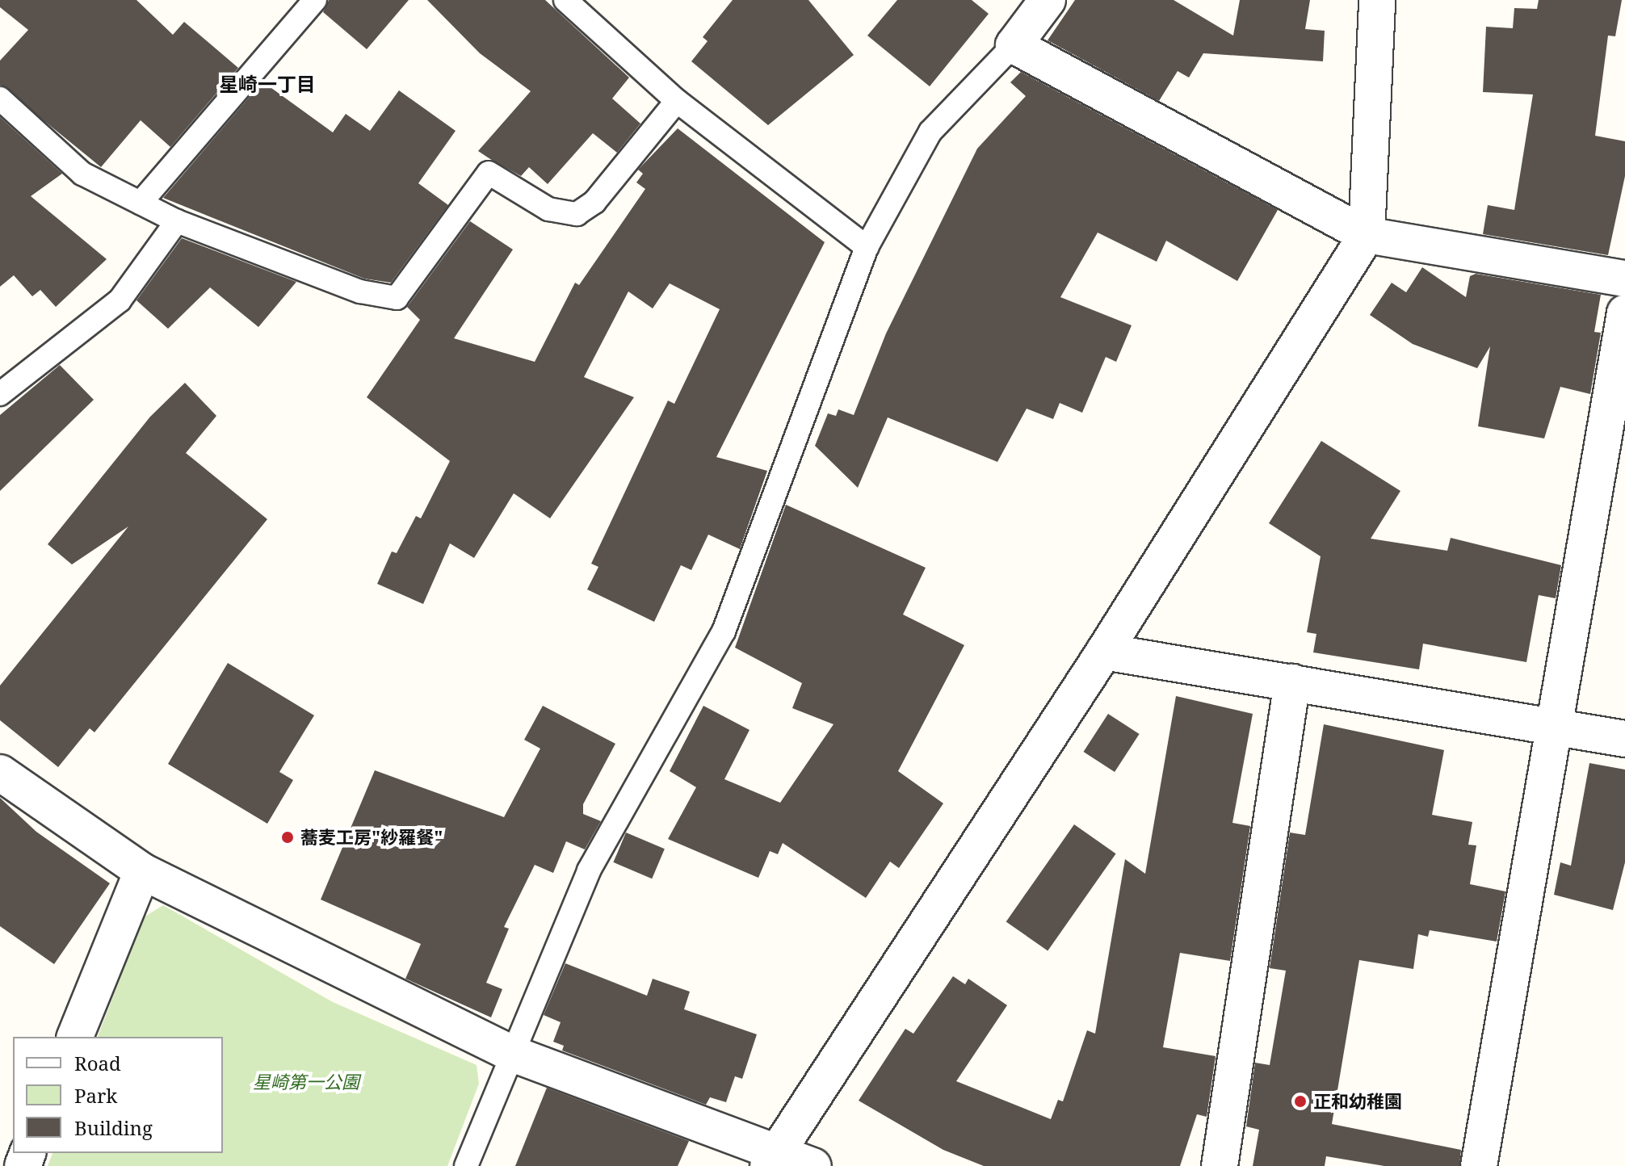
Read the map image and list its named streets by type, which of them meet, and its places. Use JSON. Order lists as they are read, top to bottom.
{
  "districts": ["星崎一丁目"],
  "parks": ["星崎第一公園"],
  "places": ["蕎麦工房\"紗羅餐\"", "正和幼稚園"],
  "legend": ["Road", "Park", "Building"]
}
